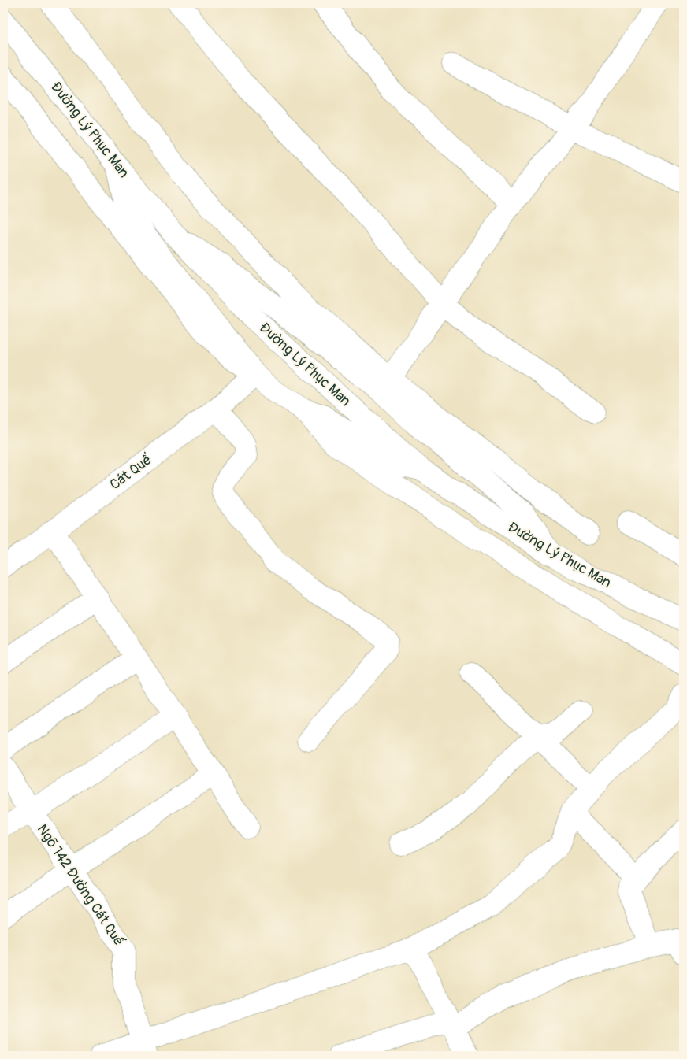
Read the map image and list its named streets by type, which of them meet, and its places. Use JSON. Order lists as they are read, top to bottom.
{
  "streets": {
    "street": ["Đường Lý Phục Man", "Cát Quế", "Ngõ 142 Đường Cát Quế"]
  }
}
